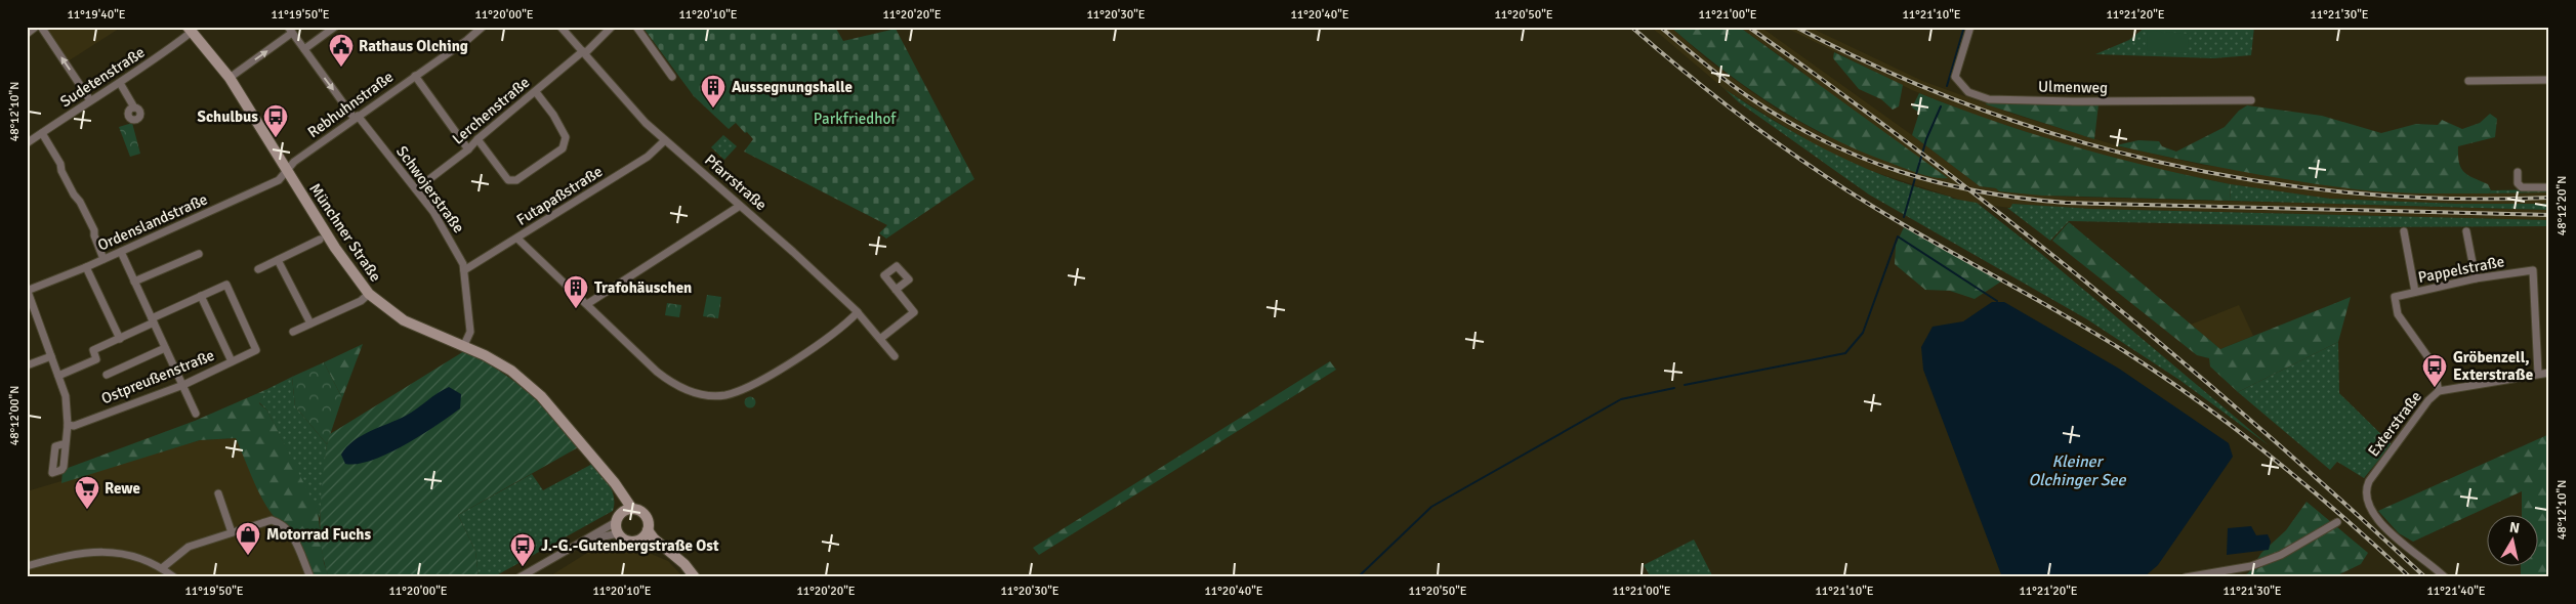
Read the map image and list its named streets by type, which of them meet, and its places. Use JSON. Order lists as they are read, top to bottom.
{
  "streets": {
    "main road": ["Münchner Straße"],
    "street": [
      "Sudetenstraße",
      "Ulmenweg",
      "Rebhuhnstraße",
      "Lerchenstraße",
      "Pfarrstraße",
      "Schwojerstraße",
      "Futapaßstraße",
      "Ordenslandstraße",
      "Pappelstraße",
      "Ostpreußenstraße",
      "Exterstraße"
    ]
  },
  "crossings": [
    ["Sudetenstraße", "Münchner Straße"],
    ["Rebhuhnstraße", "Schwojerstraße"],
    ["Rebhuhnstraße", "Ordenslandstraße"],
    ["Rebhuhnstraße", "Münchner Straße"],
    ["Lerchenstraße", "Pfarrstraße"],
    ["Lerchenstraße", "Schwojerstraße"],
    ["Pfarrstraße", "Futapaßstraße"],
    ["Schwojerstraße", "Futapaßstraße"],
    ["Schwojerstraße", "Münchner Straße"],
    ["Ordenslandstraße", "Münchner Straße"],
    ["Pappelstraße", "Exterstraße"]
  ],
  "water": ["Kleiner Olchinger See"],
  "parks": ["Parkfriedhof"],
  "places": {
    "public building": ["Rathaus Olching"],
    "building": ["Aussegnungshalle", "Trafohäuschen"],
    "bus stop": ["Schulbus", "Gröbenzell, Exterstraße", "J.-G.-Gutenbergstraße Ost"],
    "supermarket": ["Rewe"],
    "shop": ["Motorrad Fuchs"]
  },
  "north": "top",
  "coordinates": [
    "11°19'40\"E",
    "11°19'50\"E",
    "11°20'00\"E",
    "11°20'10\"E",
    "11°20'20\"E",
    "11°20'30\"E",
    "11°20'40\"E",
    "11°20'50\"E",
    "11°21'00\"E",
    "11°21'10\"E",
    "11°21'20\"E",
    "11°21'30\"E",
    "48°12'10\"N",
    "48°12'20\"N",
    "48°12'00\"N",
    "11°21'40\"E"
  ]
}
